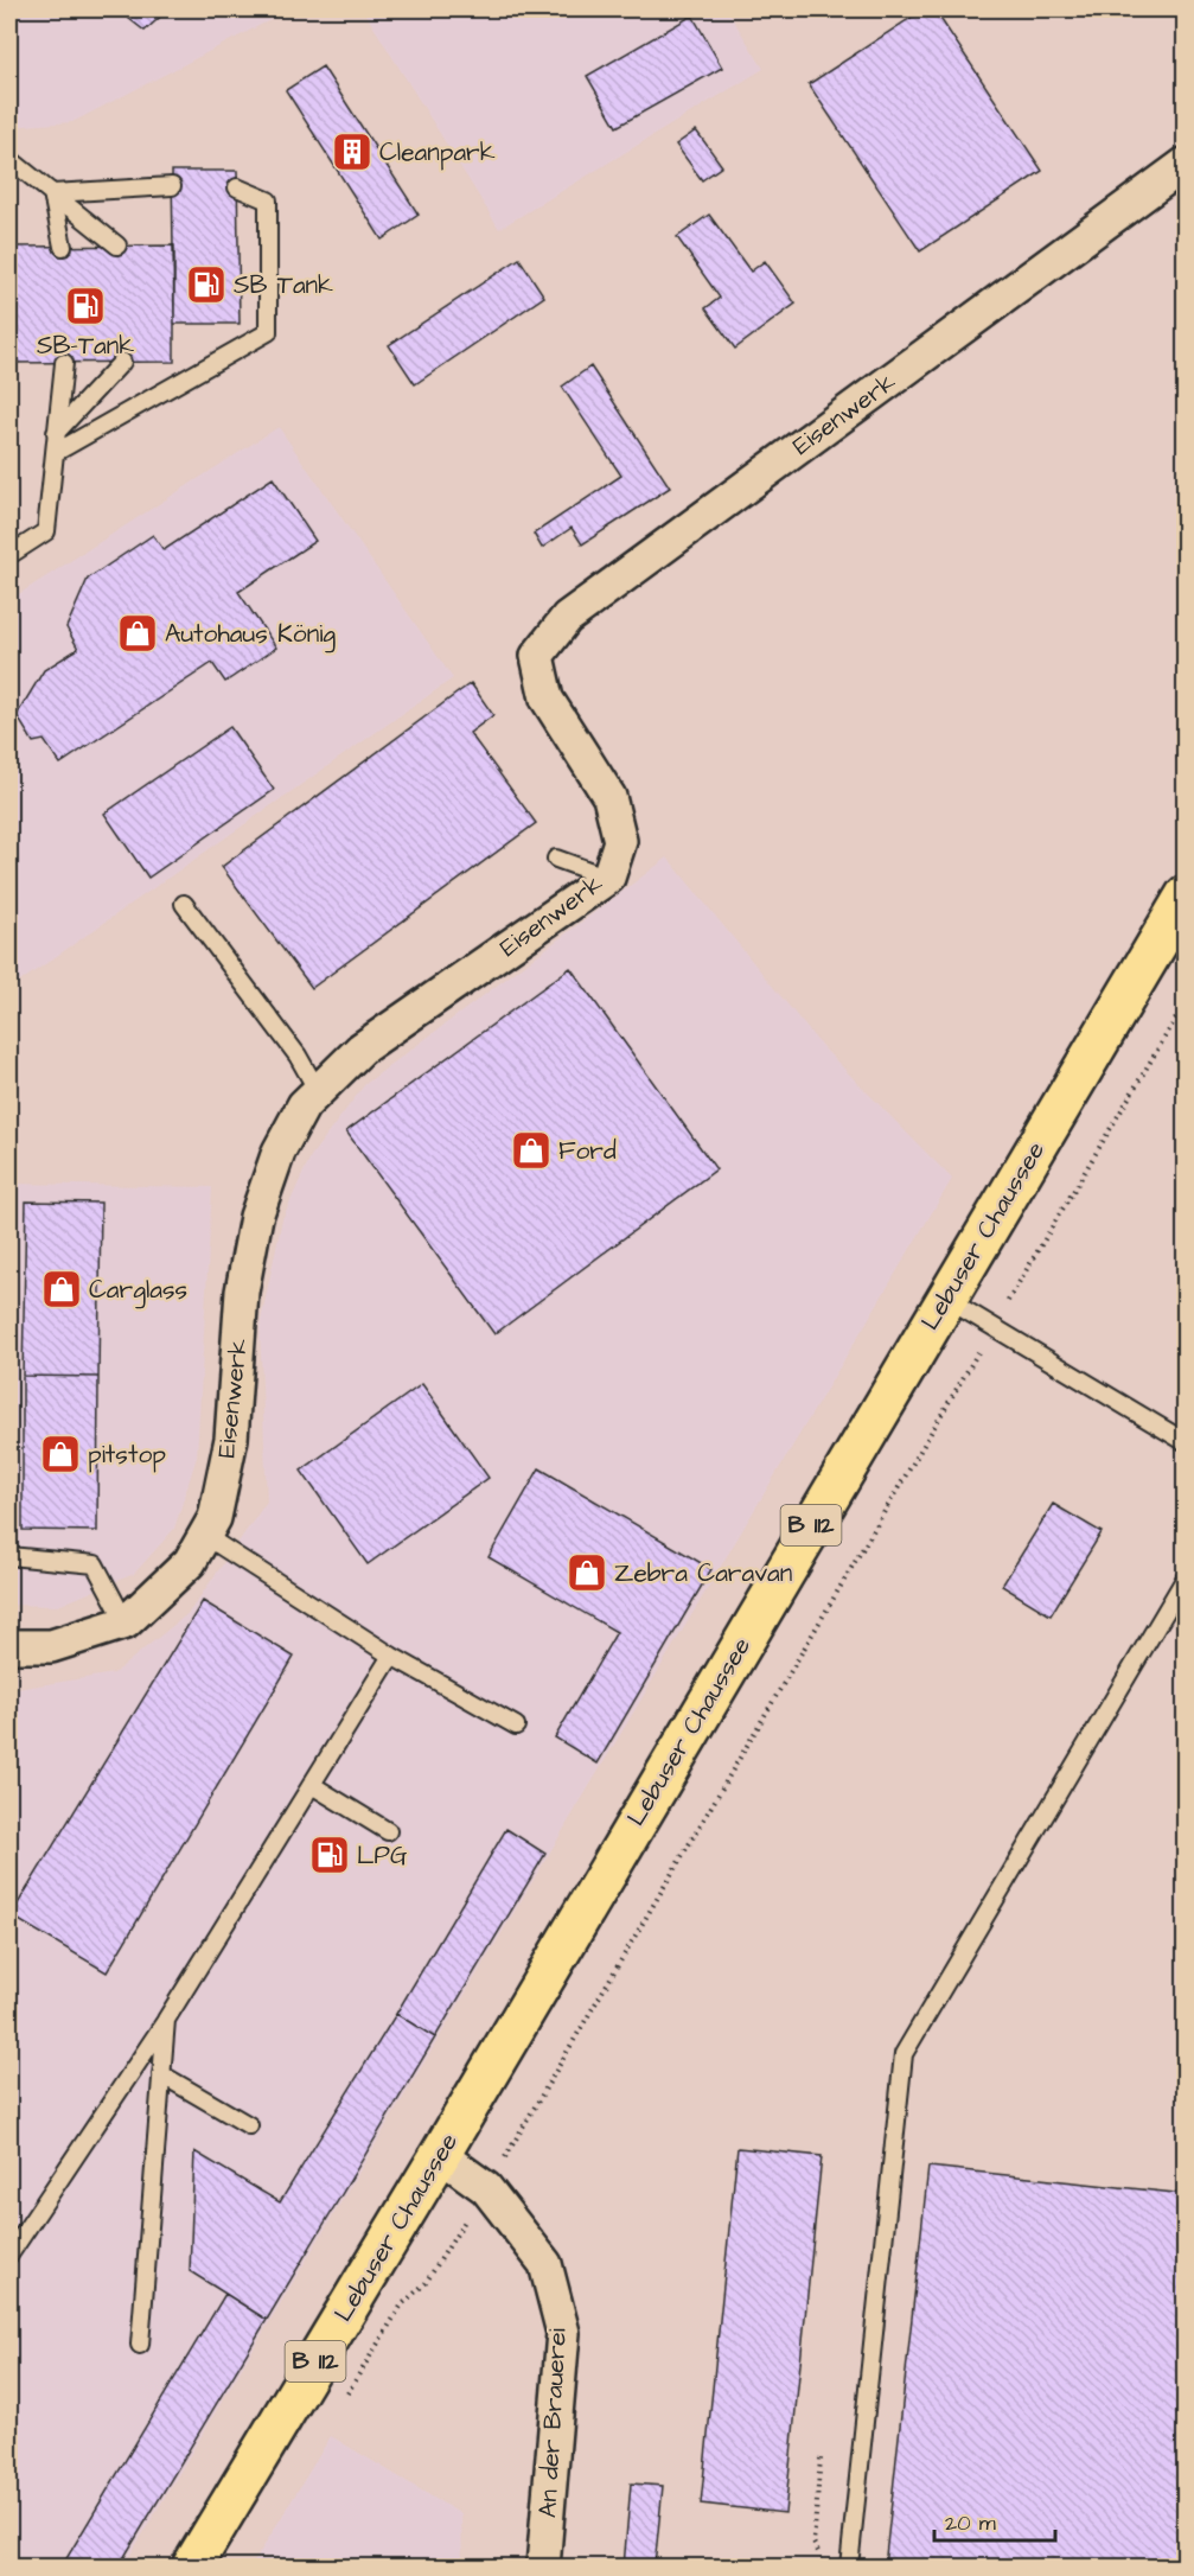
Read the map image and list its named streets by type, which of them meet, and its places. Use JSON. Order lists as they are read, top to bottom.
{
  "streets": {
    "main road": ["Lebuser Chaussee", "B 112"],
    "street": ["Eisenwerk", "An der Brauerei"]
  },
  "crossings": [
    ["Lebuser Chaussee", "An der Brauerei"]
  ],
  "places": {
    "building": ["Cleanpark"],
    "fuel station": ["SB Tank", "SB-Tank", "LPG"],
    "shop": [
      "Autohaus König",
      "Ford",
      "Carglass",
      "pitstop",
      "Zebra Caravan"
    ]
  },
  "scale_bar": "20 m"
}
